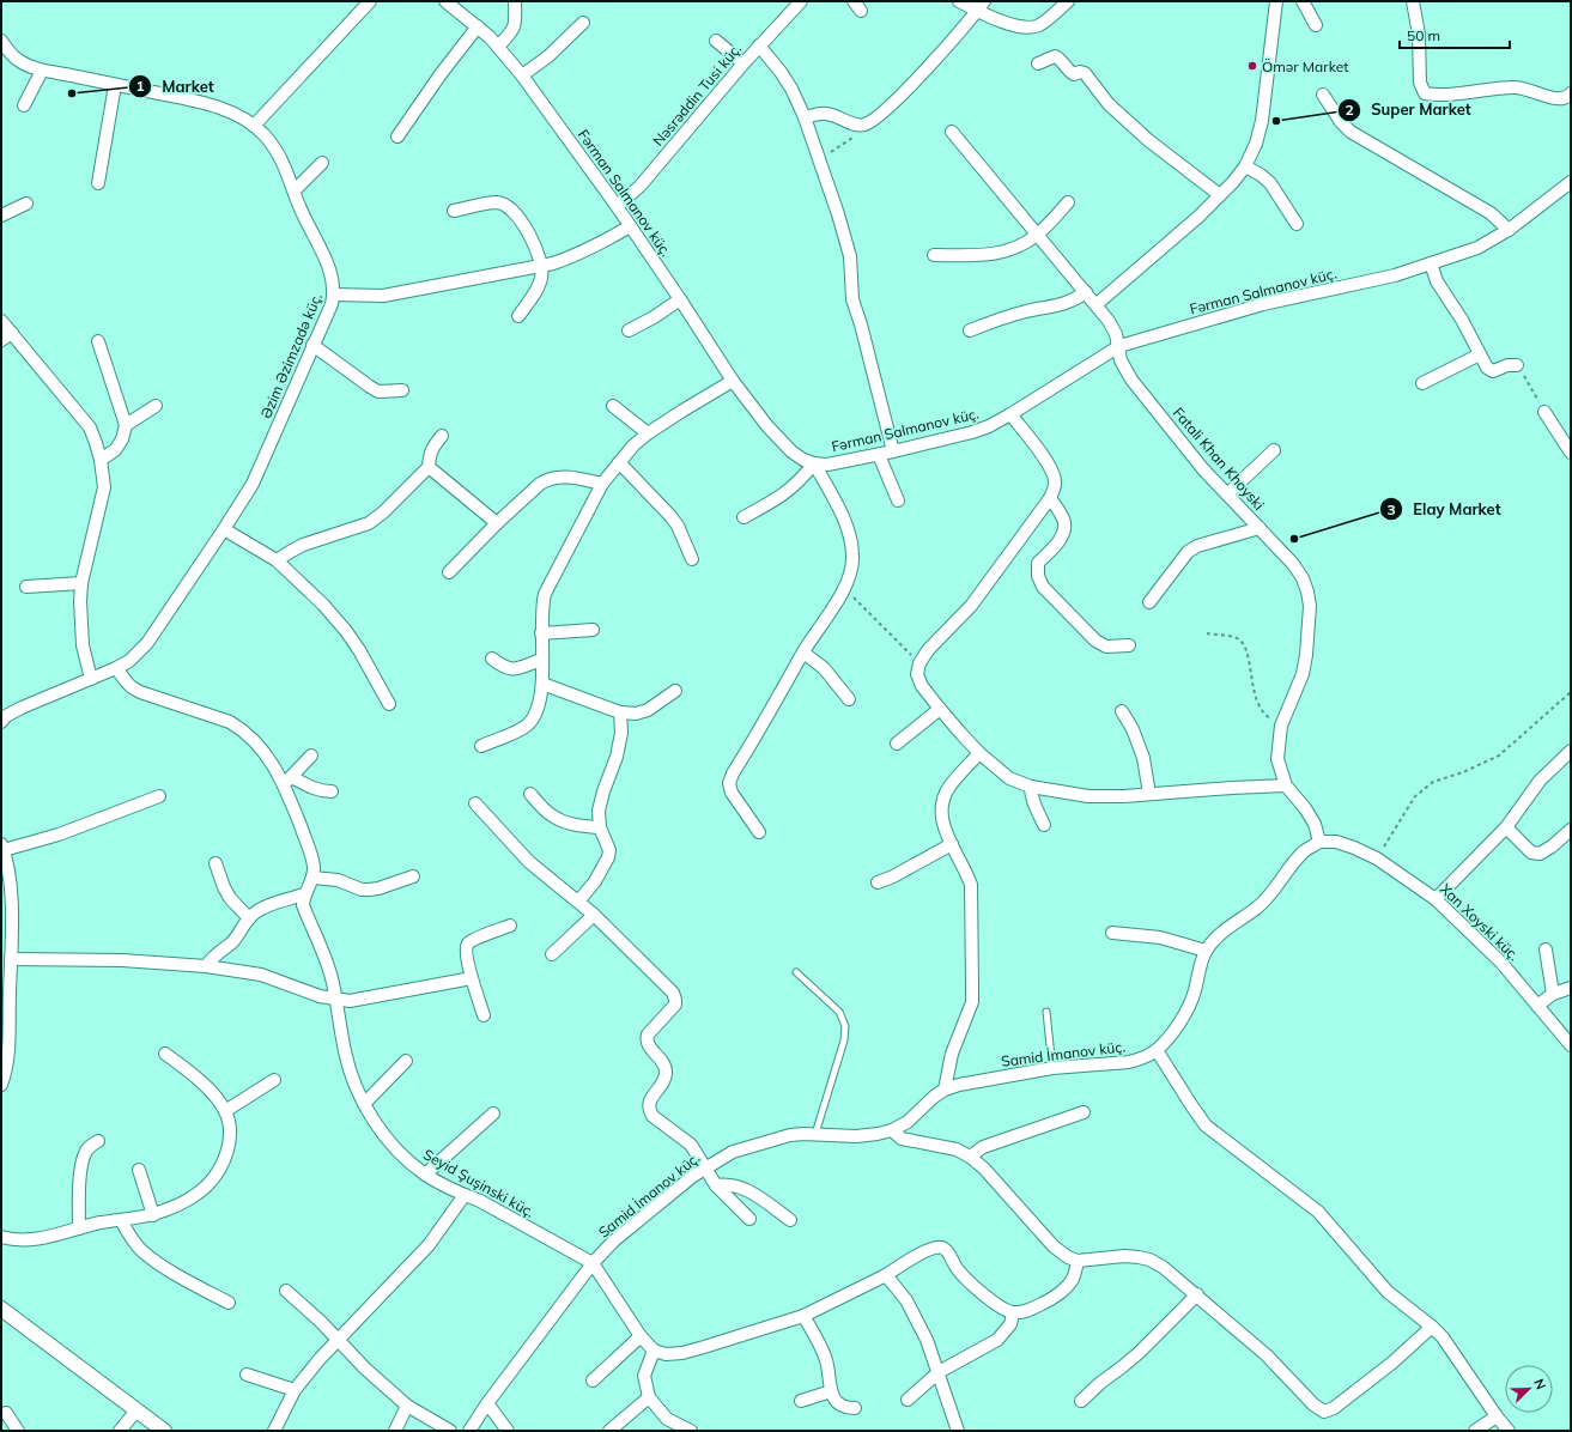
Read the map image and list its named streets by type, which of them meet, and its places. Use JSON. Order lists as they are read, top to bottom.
{
  "streets": {
    "street": [
      "Nəsrəddin Tusi küç.",
      "Fərman Salmanov küç.",
      "Əzim Əzimzadə küç.",
      "Fatali Khan Khoyski",
      "Xan Xoyski küç.",
      "Samid İmanov küç.",
      "Seyid Şuşinski küç."
    ]
  },
  "crossings": [
    ["Nəsrəddin Tusi küç.", "Fərman Salmanov küç."],
    ["Fərman Salmanov küç.", "Fatali Khan Khoyski"],
    ["Fatali Khan Khoyski", "Xan Xoyski küç."],
    ["Fatali Khan Khoyski", "Samid İmanov küç."],
    ["Xan Xoyski küç.", "Samid İmanov küç."],
    ["Samid İmanov küç.", "Seyid Şuşinski küç."]
  ],
  "places": [
    "Ömər Market",
    "Market",
    "Super Market",
    "Elay Market"
  ],
  "scale_bar": "50 m",
  "north": "top right"
}
